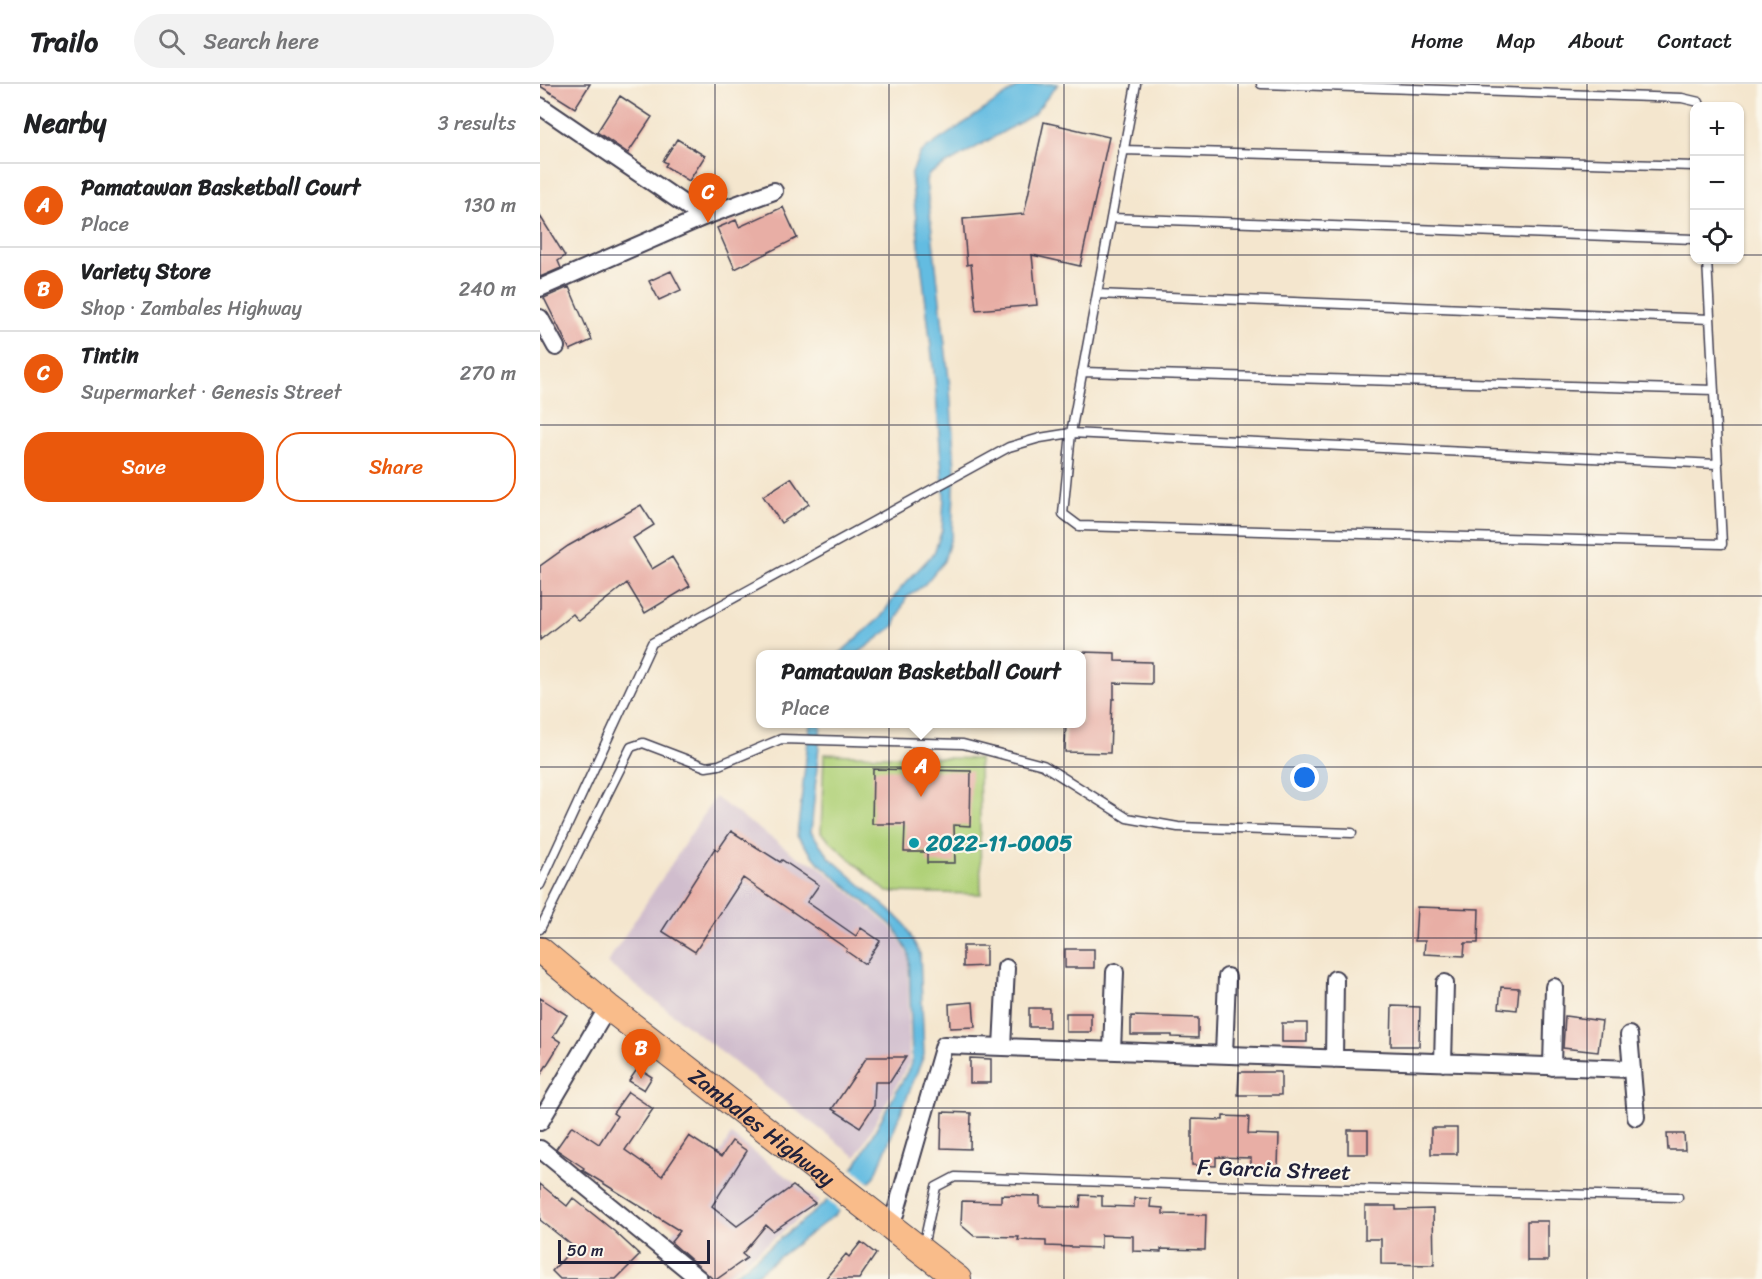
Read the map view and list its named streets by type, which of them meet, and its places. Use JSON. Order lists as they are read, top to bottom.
{
  "streets": {
    "main road": ["Zambales Highway"],
    "lane": ["F. Garcia Street"]
  },
  "crossings": [
    ["Zambales Highway", "F. Garcia Street"]
  ],
  "places": ["2022-11-0005"],
  "scale_bar": "50 m",
  "page": {
    "header": "Trailo",
    "search": "Search here",
    "nav": [
      "Home",
      "Map",
      "About",
      "Contact"
    ],
    "heading": ["Nearby", "3 results"],
    "map_buttons": ["+", "−"],
    "list": [
      {
        "mark": "A",
        "name": "Pamatawan Basketball Court",
        "note": "Place",
        "value": "130 m"
      },
      {
        "mark": "B",
        "name": "Variety Store",
        "note": "Shop · Zambales Highway",
        "value": "240 m"
      },
      {
        "mark": "C",
        "name": "Tintin",
        "note": "Supermarket · Genesis Street",
        "value": "270 m"
      }
    ],
    "pins": ["C", "A", "B"],
    "buttons": ["Save", "Share"],
    "popup": ["Pamatawan Basketball Court", "Place"],
    "scale": "50 m"
  }
}
